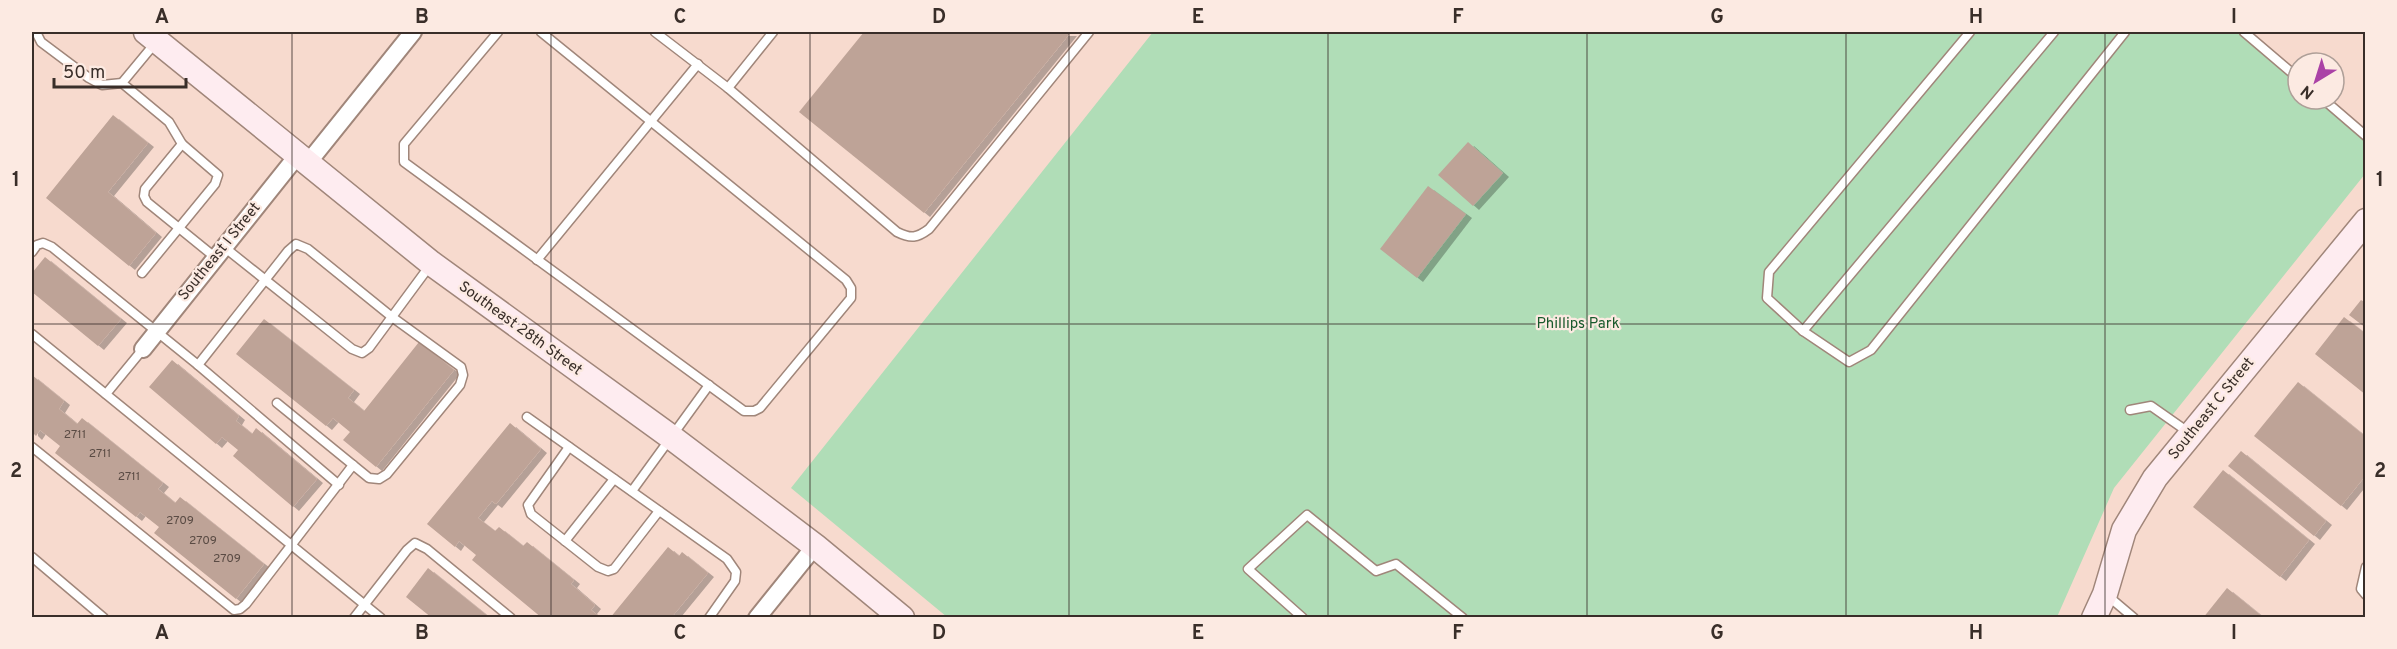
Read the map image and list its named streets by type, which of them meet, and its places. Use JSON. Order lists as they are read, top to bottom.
{
  "streets": {
    "main road": ["Southeast 28th Street", "Southeast C Street"],
    "street": ["Southeast I Street"]
  },
  "crossings": [
    ["Southeast I Street", "Southeast 28th Street"]
  ],
  "parks": ["Phillips Park"],
  "house_numbers": [
    "2711",
    "2711",
    "2711",
    "2709",
    "2709",
    "2709"
  ],
  "scale_bar": "50 m",
  "north": "bottom left",
  "grid": {
    "columns": [
      "A",
      "B",
      "C",
      "D",
      "E",
      "F",
      "G",
      "H",
      "I"
    ],
    "rows": ["1", "2"]
  }
}
